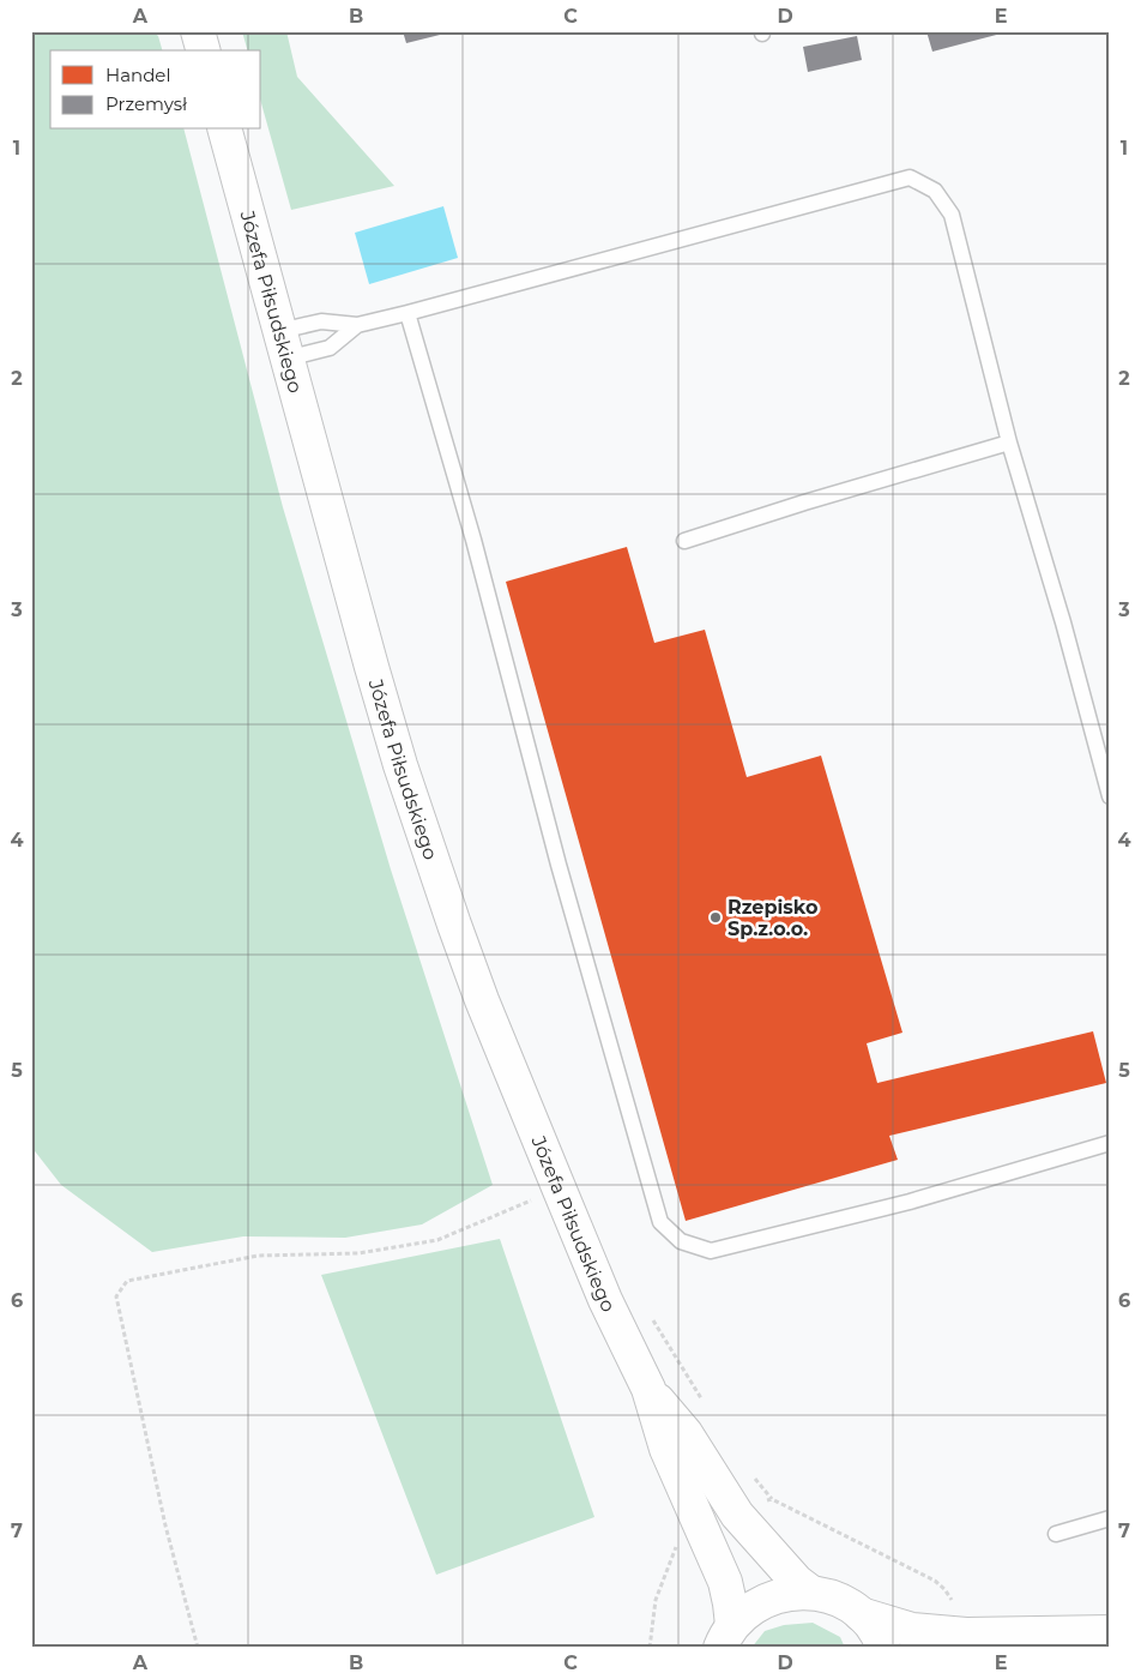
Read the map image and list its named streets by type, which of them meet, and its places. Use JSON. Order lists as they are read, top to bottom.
{
  "streets": {
    "main road": ["Józefa Piłsudskiego"]
  },
  "places": ["Rzepisko Sp.z.o.o."],
  "legend": ["Handel", "Przemysł"],
  "grid": {
    "columns": [
      "A",
      "B",
      "C",
      "D",
      "E"
    ],
    "rows": [
      "1",
      "2",
      "3",
      "4",
      "5",
      "6",
      "7"
    ]
  }
}
